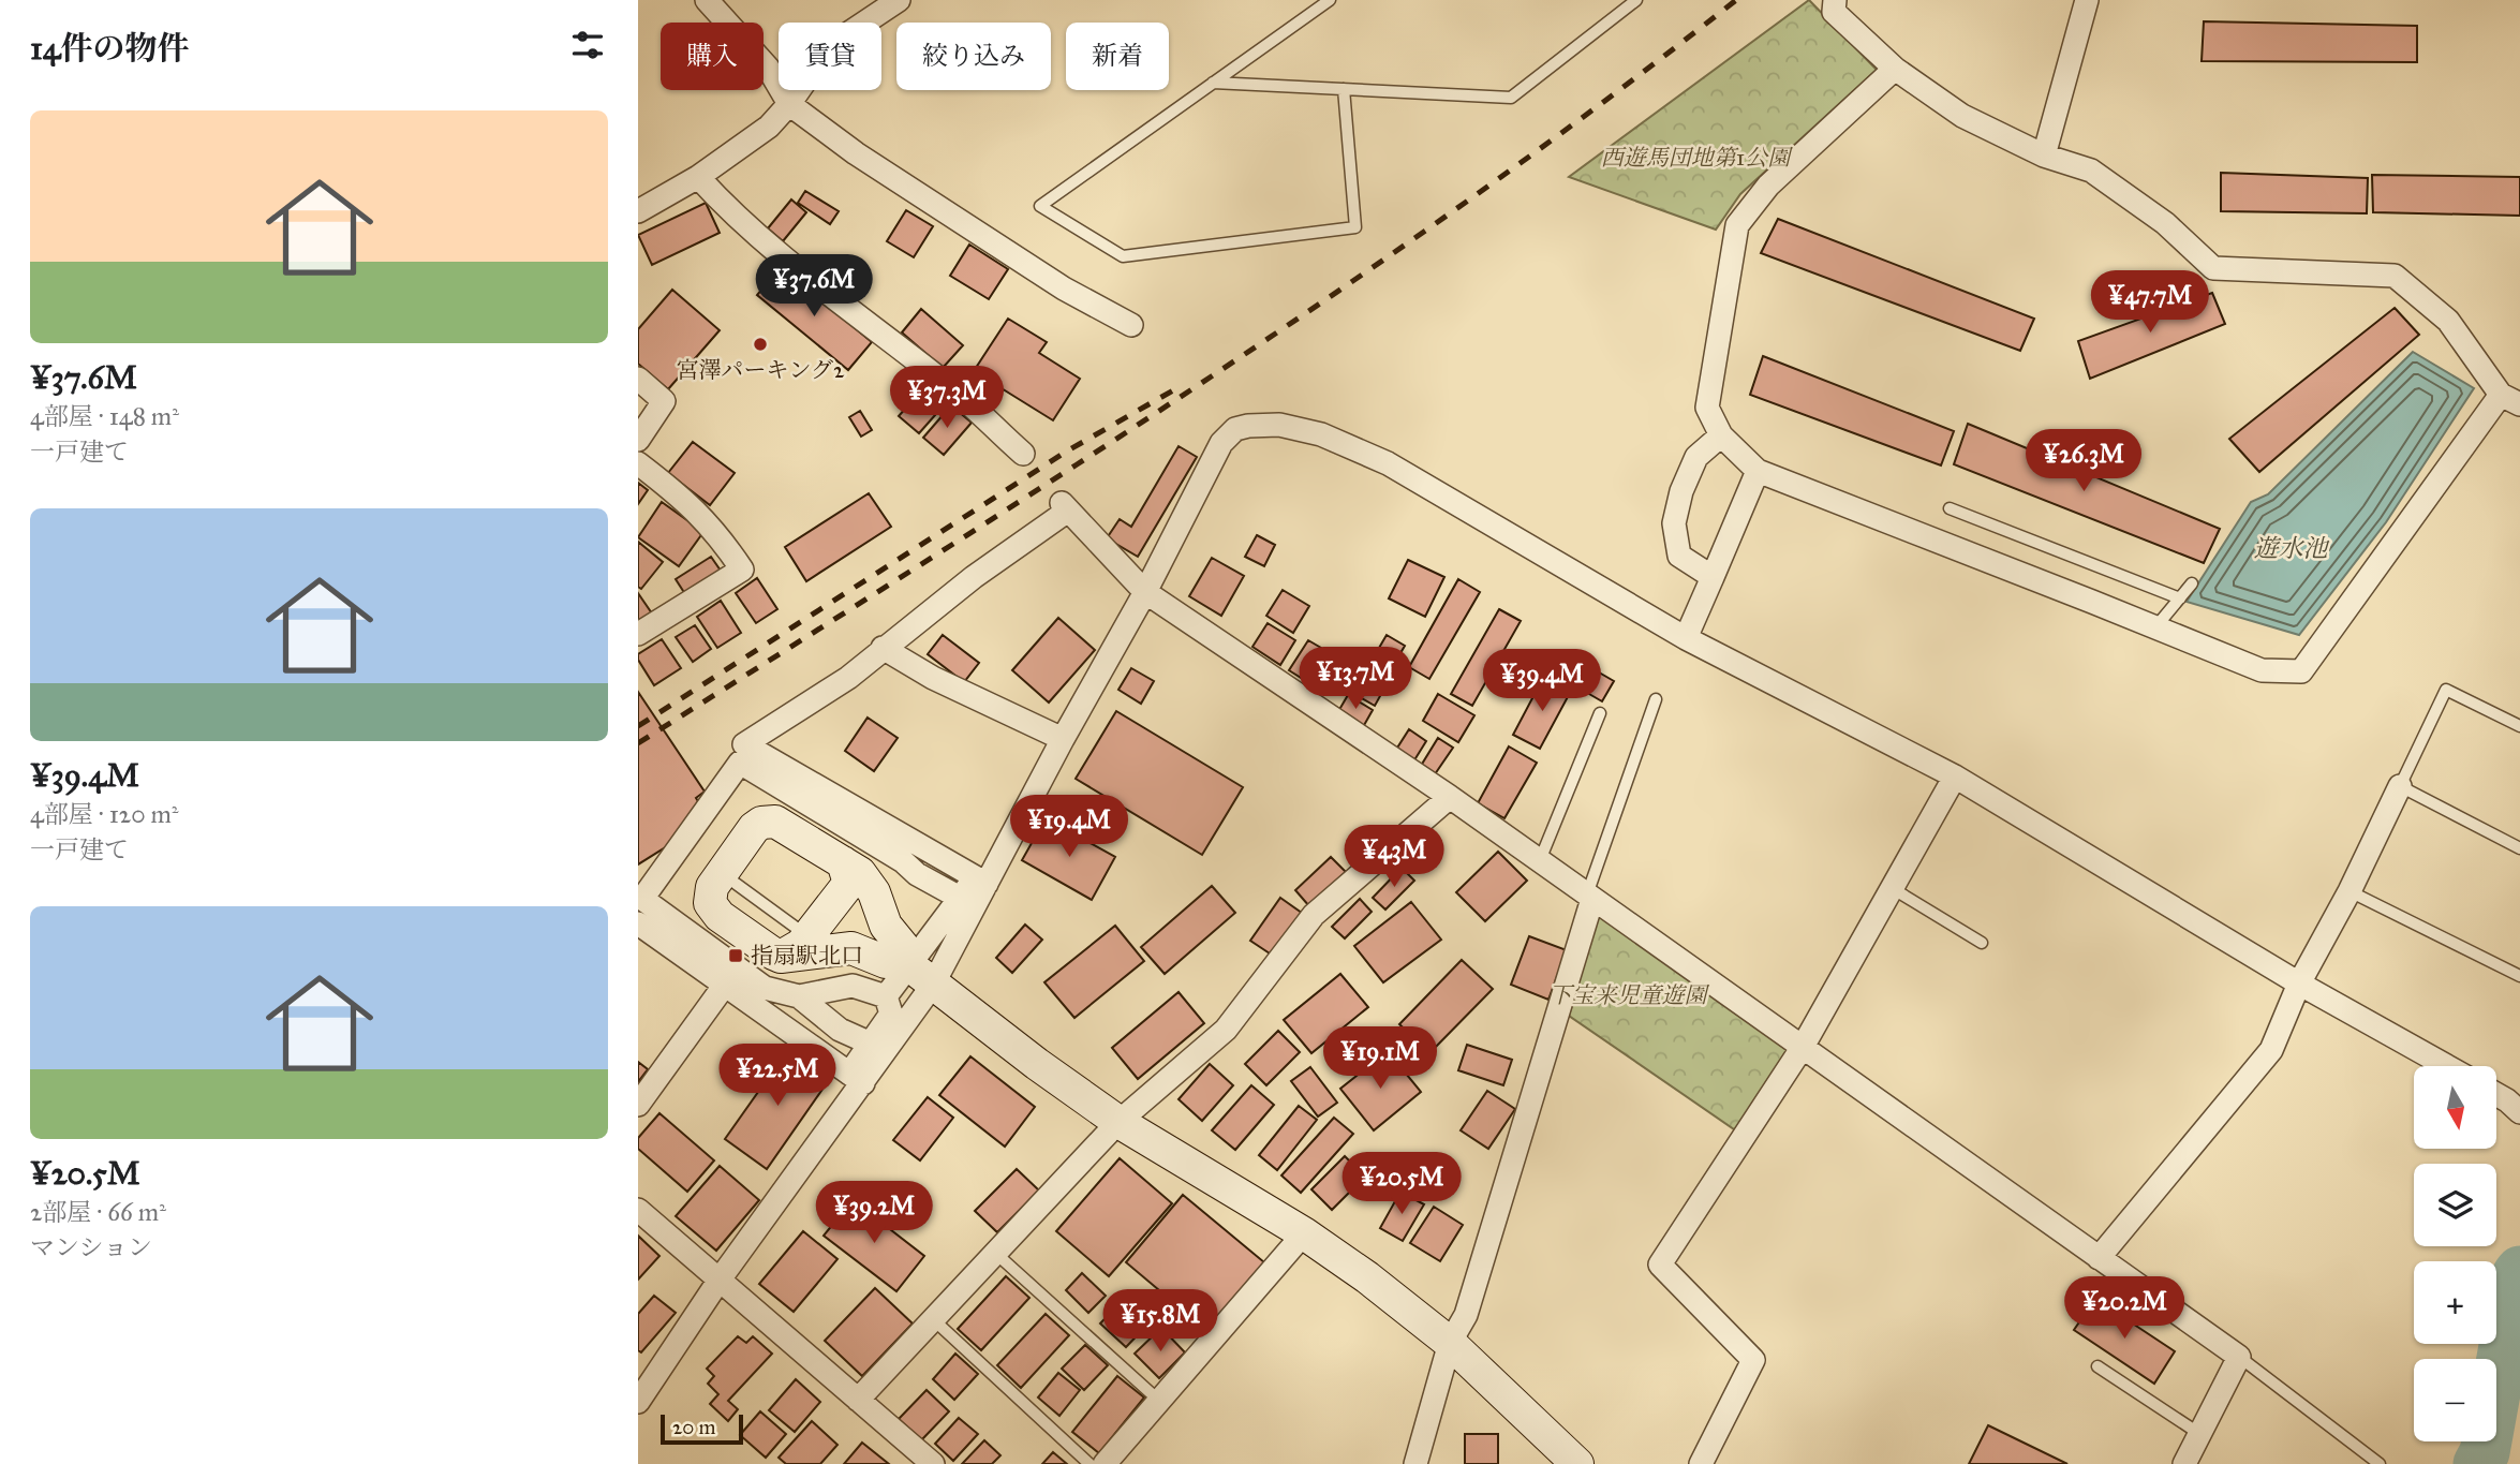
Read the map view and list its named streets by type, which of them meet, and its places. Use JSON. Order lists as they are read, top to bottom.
{
  "water": ["遊水池"],
  "parks": ["西遊馬団地第1公園", "下宝来児童遊園"],
  "places": {
    "other": ["宮澤パーキング2"],
    "transit": ["指扇駅北口"]
  },
  "scale_bar": "20 m",
  "north": "bottom",
  "page": {
    "heading": "14件の物件",
    "chip": [
      "購入",
      "賃貸",
      "絞り込み",
      "新着"
    ],
    "list": [
      {
        "name": "¥37.6M",
        "note": "4部屋 · 148 m² · 一戸建て"
      },
      {
        "name": "¥39.4M",
        "note": "4部屋 · 120 m² · 一戸建て"
      },
      {
        "name": "¥20.5M",
        "note": "2部屋 · 66 m² · マンション"
      }
    ],
    "price": [
      "¥37.6M",
      "¥47.7M",
      "¥37.3M",
      "¥26.3M",
      "¥13.7M",
      "¥39.4M",
      "¥19.4M",
      "¥43M",
      "¥19.1M",
      "¥22.5M",
      "¥20.5M",
      "¥39.2M",
      "¥20.2M",
      "¥15.8M"
    ],
    "map_buttons": ["+", "−"],
    "scale": "20 m"
  }
}
